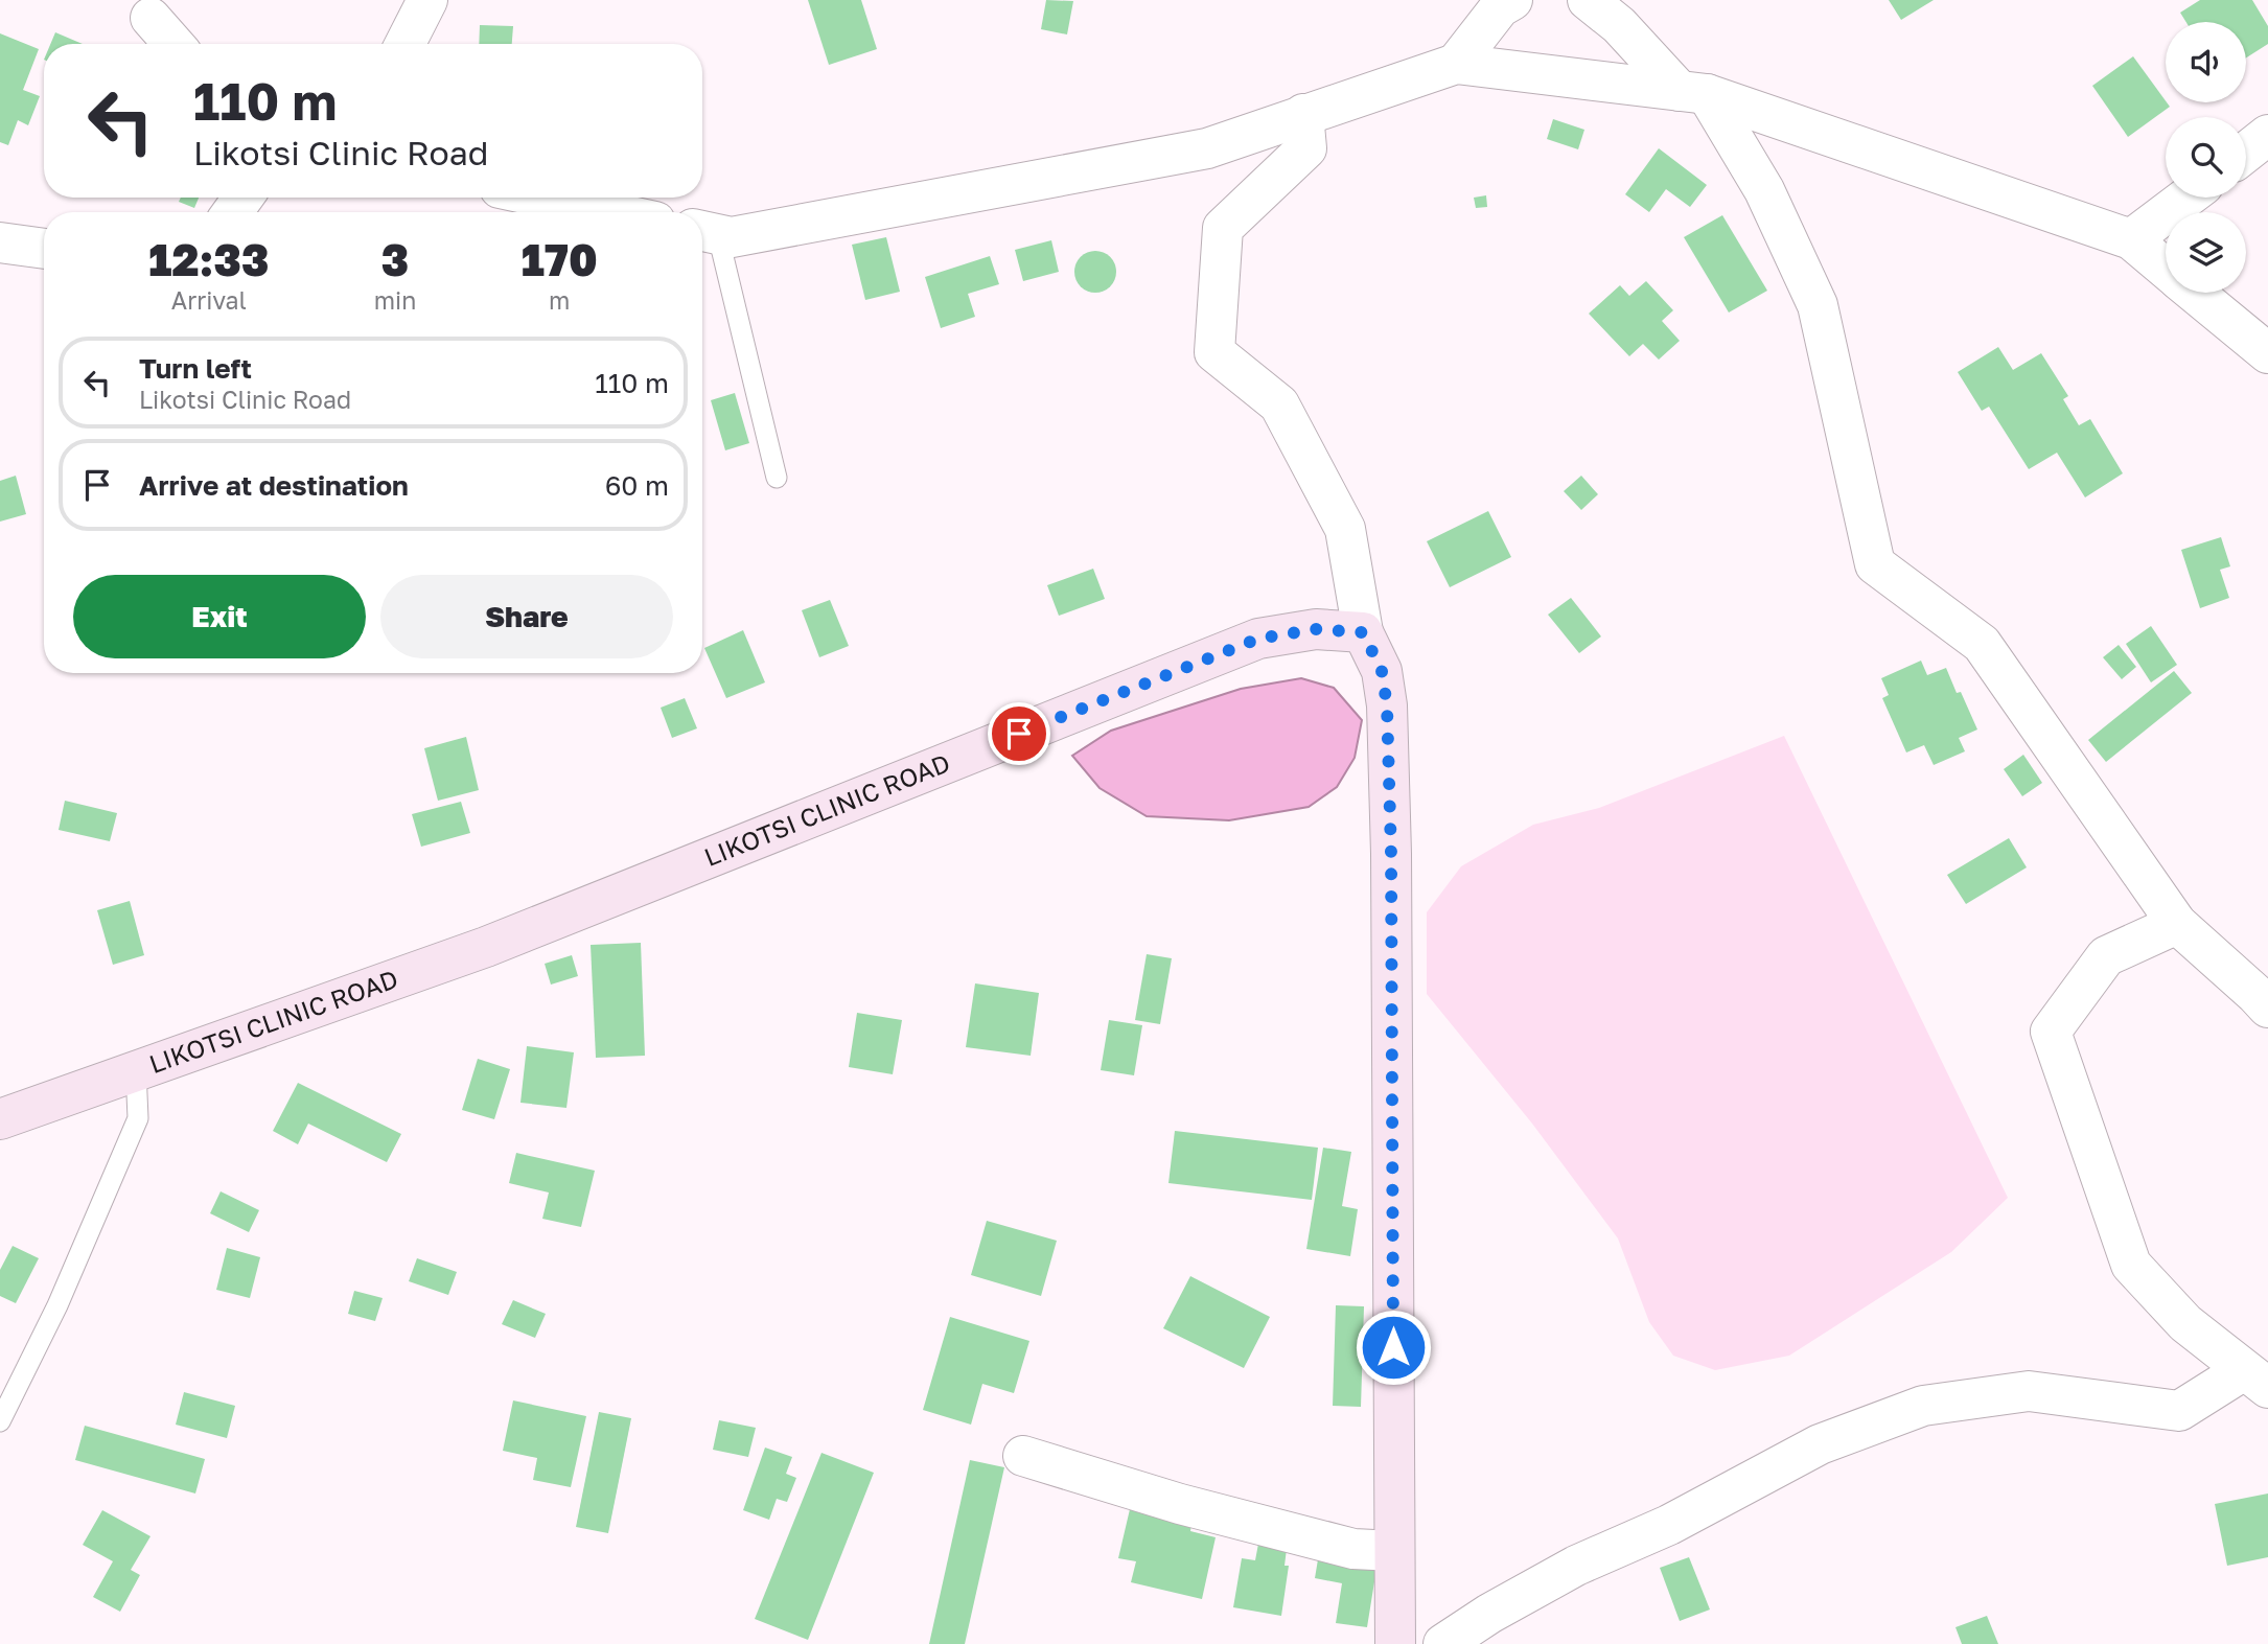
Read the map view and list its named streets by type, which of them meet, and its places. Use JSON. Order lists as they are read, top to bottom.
{
  "streets": {
    "street": ["LIKOTSI CLINIC ROAD"]
  },
  "page": {
    "turn": ["110 m", "Likotsi Clinic Road"],
    "eta": [
      "12:33",
      "Arrival",
      "3",
      "min",
      "170",
      "m"
    ],
    "list": [
      {
        "name": "Turn left",
        "note": "Likotsi Clinic Road",
        "value": "110 m"
      },
      {
        "name": "Arrive at destination",
        "value": "60 m"
      }
    ],
    "buttons": ["Exit", "Share"]
  }
}
